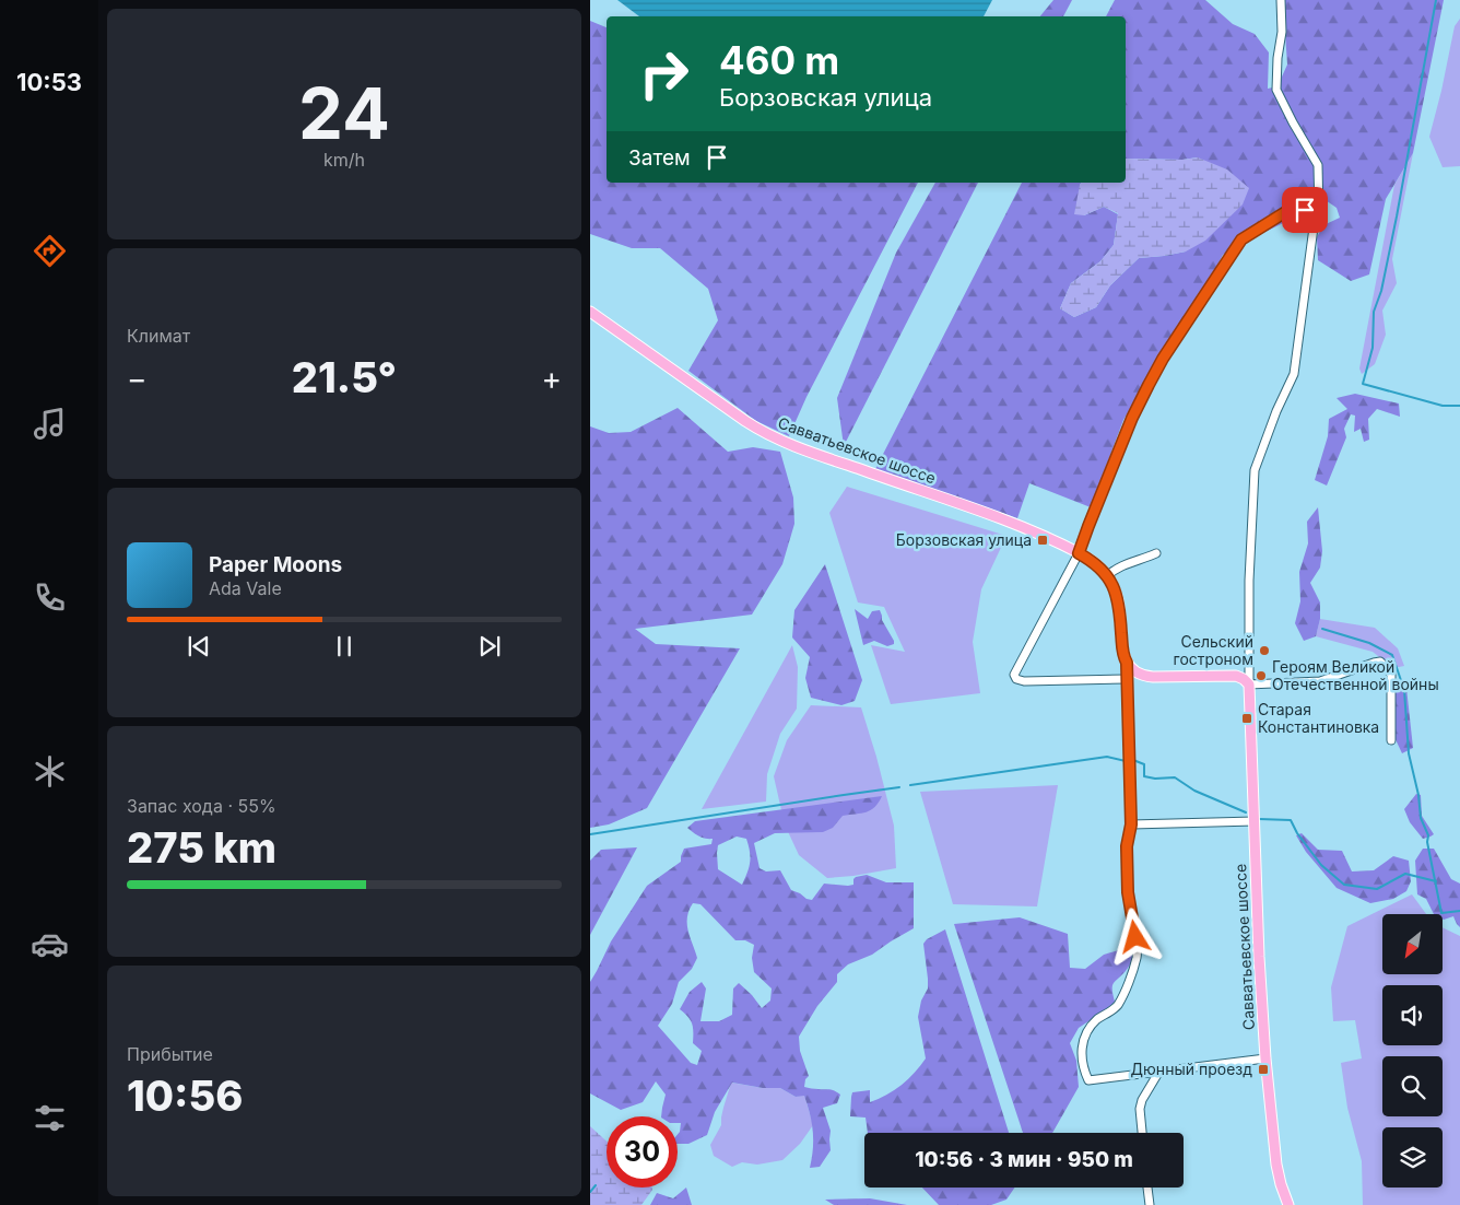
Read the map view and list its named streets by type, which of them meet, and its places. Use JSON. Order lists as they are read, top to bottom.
{
  "streets": {
    "main road": ["Савватьевское шоссе"]
  },
  "places": {
    "transit": ["Борзовская улица", "Старая Константиновка", "Дюнный проезд"],
    "other": ["Сельский гостроном", "Героям Великой Отечественной войны"]
  },
  "north": "bottom left",
  "page": {
    "tabs": "10:53",
    "tile": [
      ["24", "km/h"],
      "Климат",
      ["Запас хода · 55%", "275 km"],
      ["Прибытие", "10:56"]
    ],
    "turn": ["460 m", "Борзовская улица"],
    "then": "Затем",
    "heat": ["−", "21.5°", "+"],
    "song": ["Paper Moons", "Ada Vale"],
    "limit": "30",
    "trip": "10:56 · 3 мин · 950 m"
  }
}
